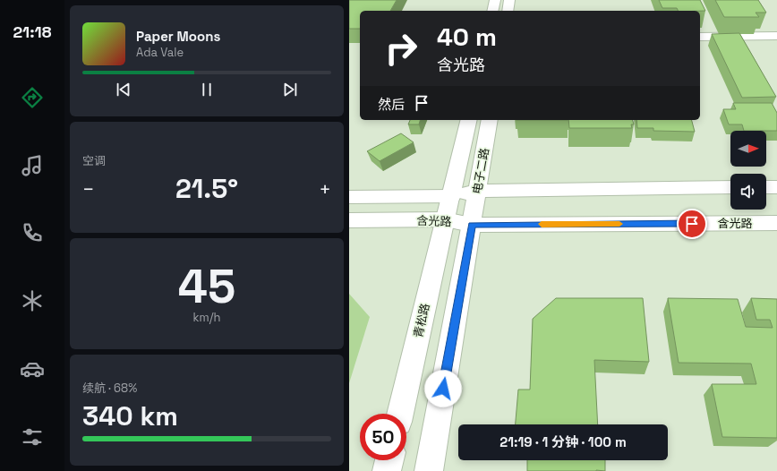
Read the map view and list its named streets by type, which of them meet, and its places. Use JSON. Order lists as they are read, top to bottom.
{
  "streets": {
    "main road": ["电子二路", "含光路", "青松路"]
  },
  "crossings": [
    ["电子二路", "含光路"],
    ["电子二路", "青松路"],
    ["含光路", "青松路"]
  ],
  "north": "right",
  "page": {
    "tabs": "21:18",
    "turn": ["40 m", "含光路"],
    "song": ["Paper Moons", "Ada Vale"],
    "then": "然后",
    "tile": [
      "空调",
      ["45", "km/h"],
      ["续航 · 68%", "340 km"]
    ],
    "heat": ["−", "21.5°", "+"],
    "limit": "50",
    "trip": "21:19 · 1 分钟 · 100 m"
  }
}
